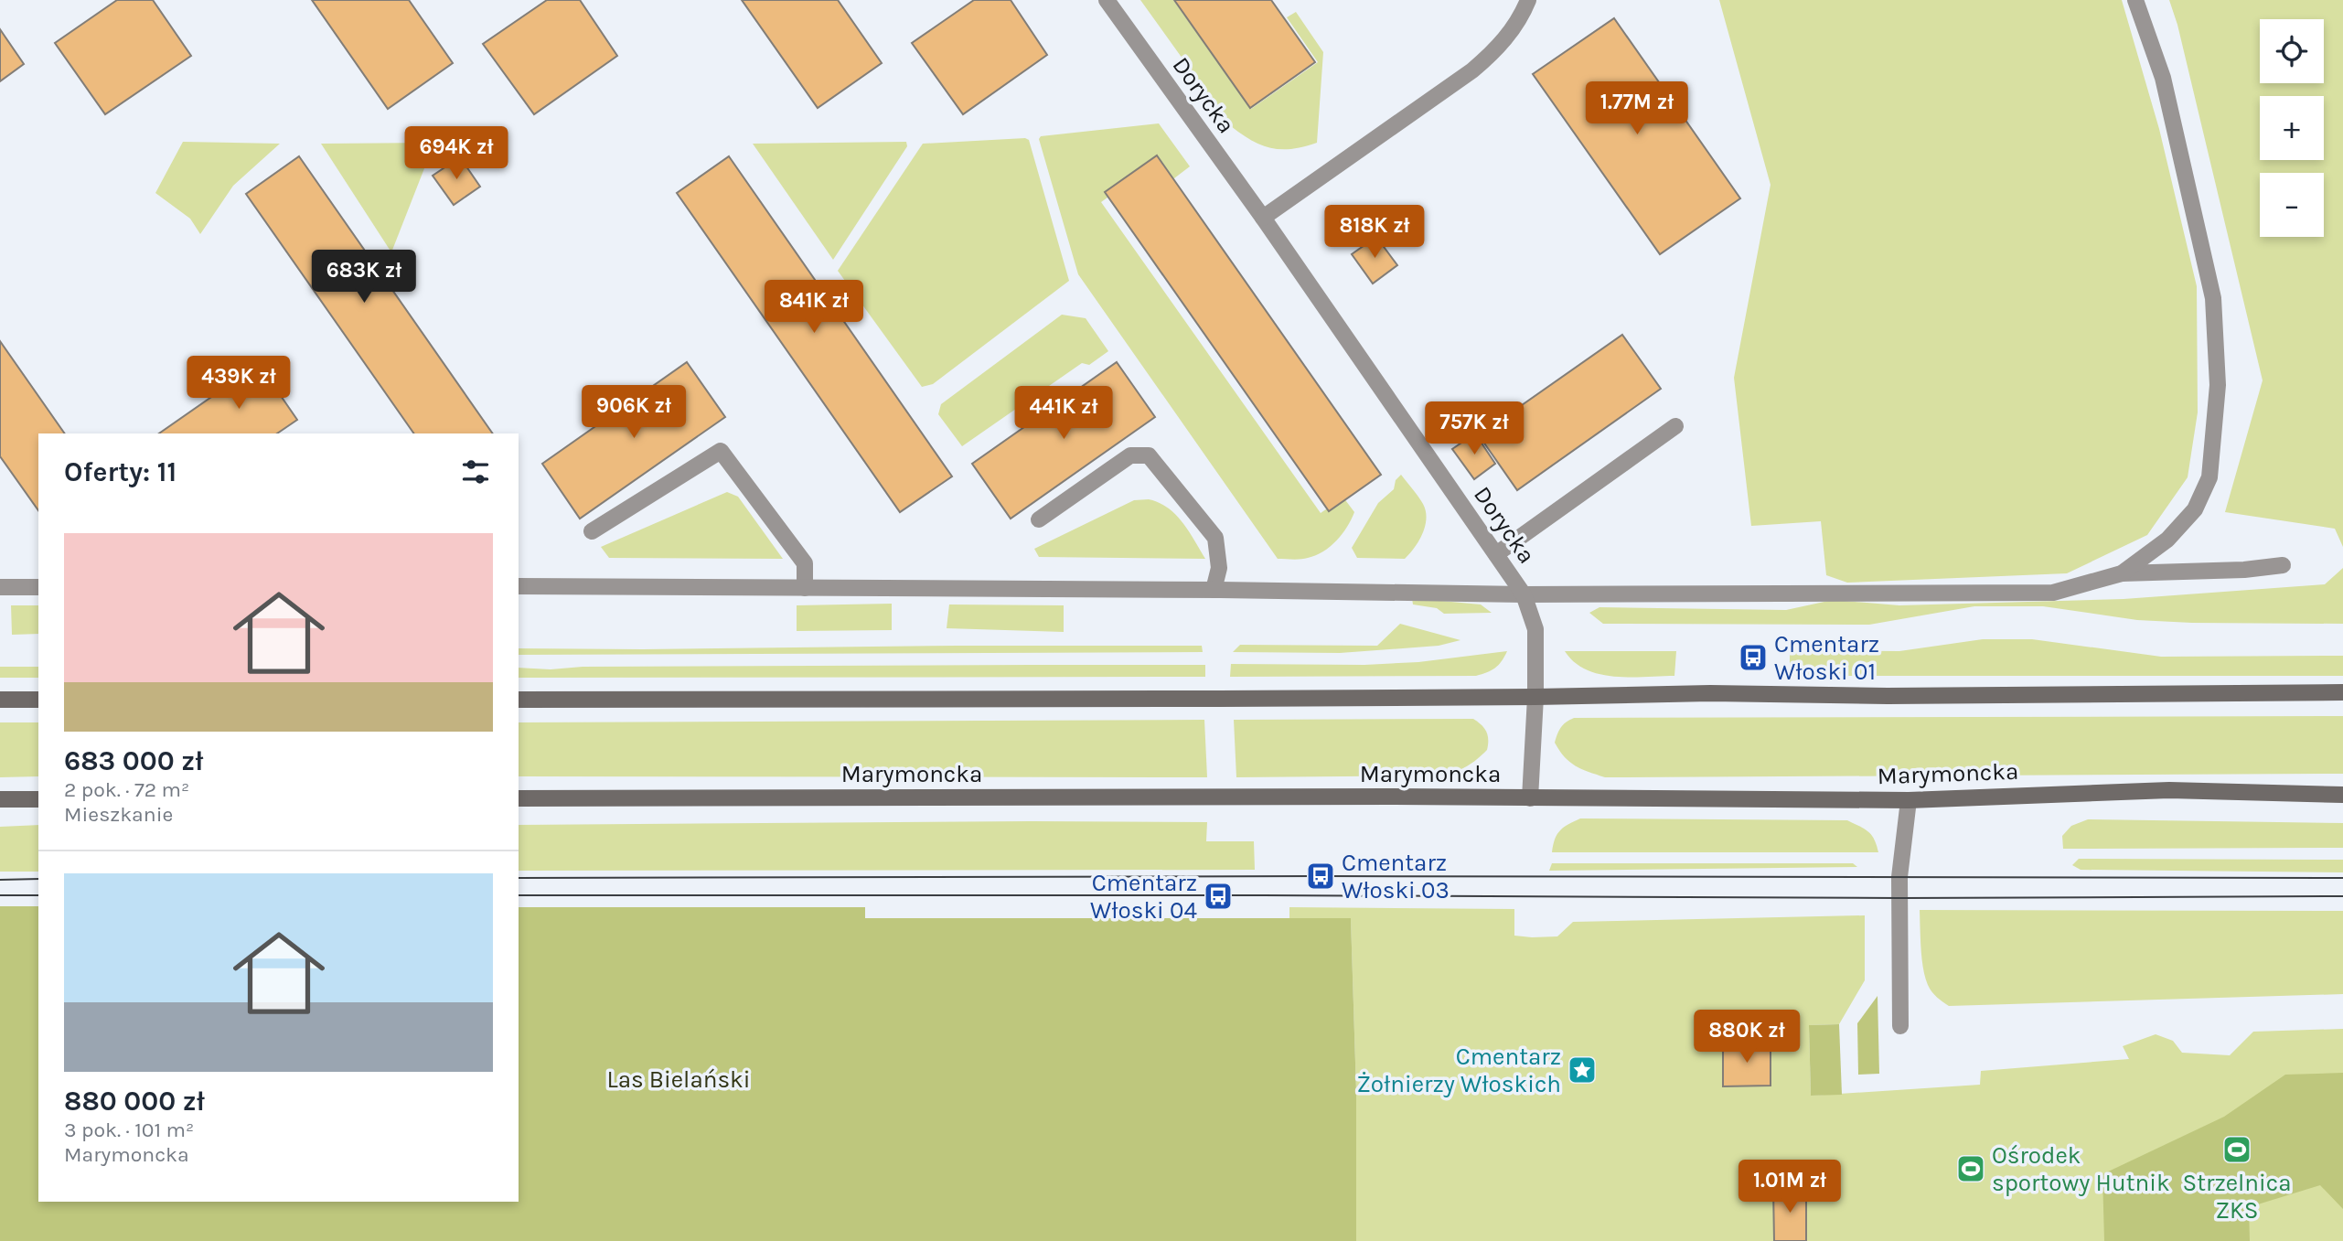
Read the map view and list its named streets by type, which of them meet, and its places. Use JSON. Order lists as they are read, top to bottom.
{
  "streets": {
    "main road": ["Marymoncka"],
    "street": ["Dorycka"]
  },
  "crossings": [
    ["Dorycka", "Marymoncka"]
  ],
  "parks": ["Las Bielański"],
  "places": {
    "bus stop": ["Cmentarz Włoski 01", "Cmentarz Włoski 03", "Cmentarz Włoski 04"],
    "place": ["Cmentarz Żołnierzy Włoskich"],
    "sports": ["Strzelnica ZKS", "Ośrodek sportowy Hutnik"]
  },
  "page": {
    "map_buttons": ["+", "−"],
    "price": [
      "1.77M zł",
      "694K zł",
      "818K zł",
      "683K zł",
      "841K zł",
      "439K zł",
      "906K zł",
      "441K zł",
      "757K zł",
      "880K zł",
      "1.01M zł"
    ],
    "heading": "Oferty: 11",
    "list": [
      {
        "name": "683 000 zł",
        "note": "2 pok. · 72 m² · Mieszkanie"
      },
      {
        "name": "880 000 zł",
        "note": "3 pok. · 101 m² · Marymoncka"
      }
    ]
  }
}
